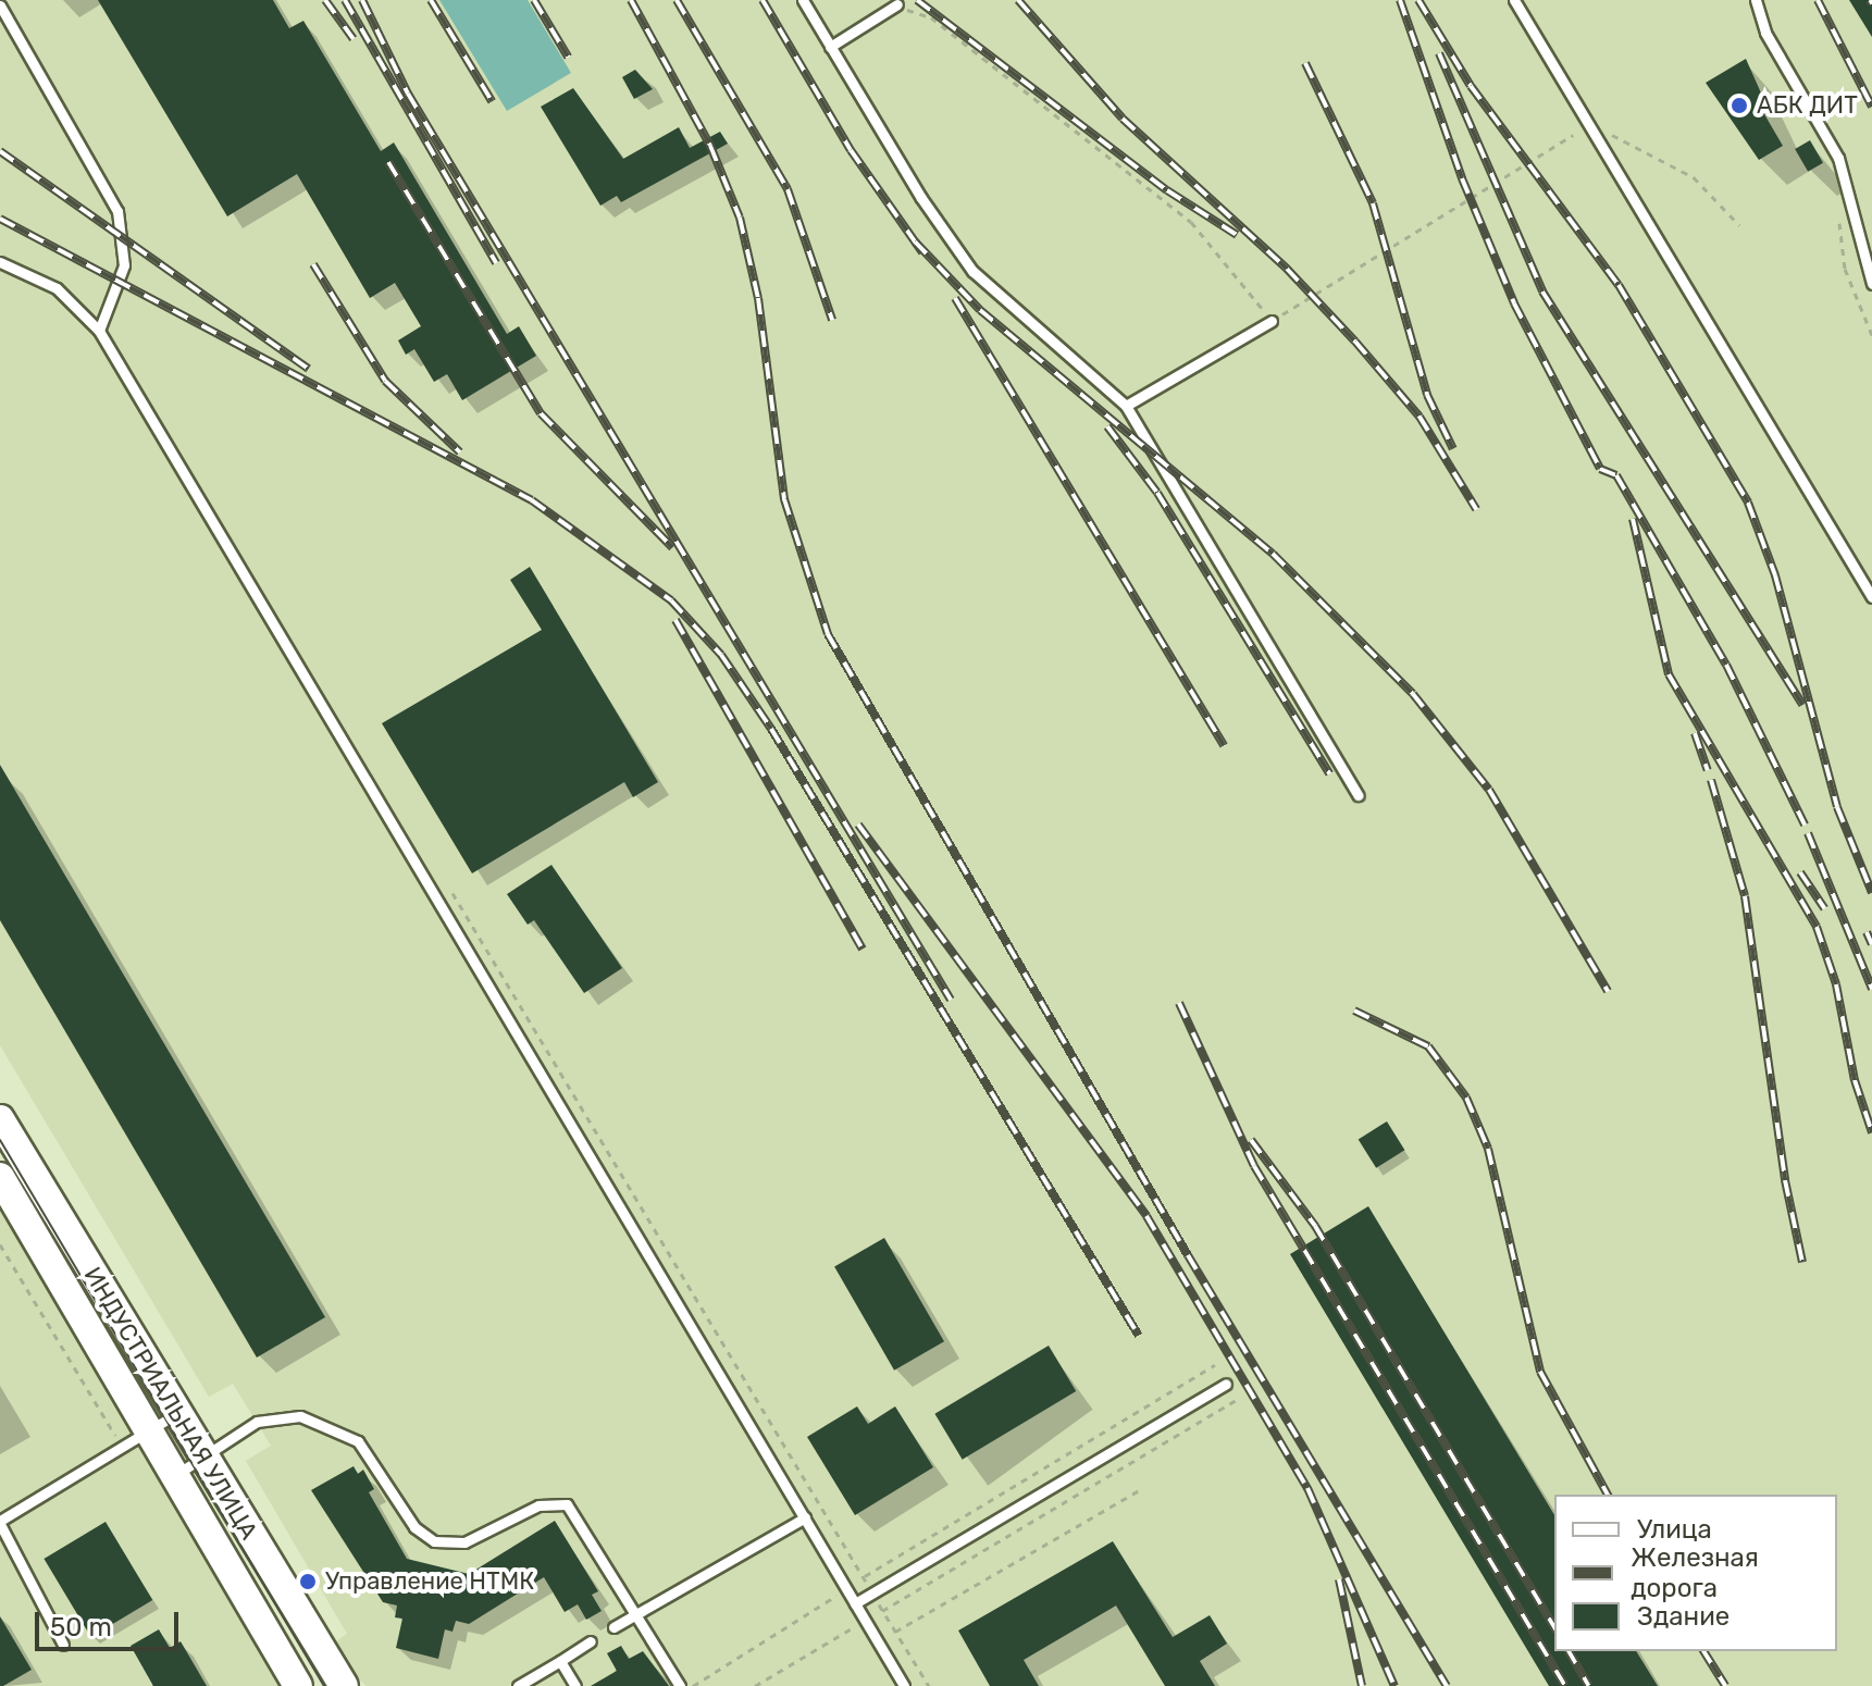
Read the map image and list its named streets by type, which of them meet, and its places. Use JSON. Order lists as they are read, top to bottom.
{
  "streets": {
    "main road": ["ИНДУСТРИАЛЬНАЯ УЛИЦА"]
  },
  "places": ["АБК ДИТ", "Управление НТМК"],
  "legend": ["Улица", "Железная дорога", "Здание"],
  "scale_bar": "50 m"
}
